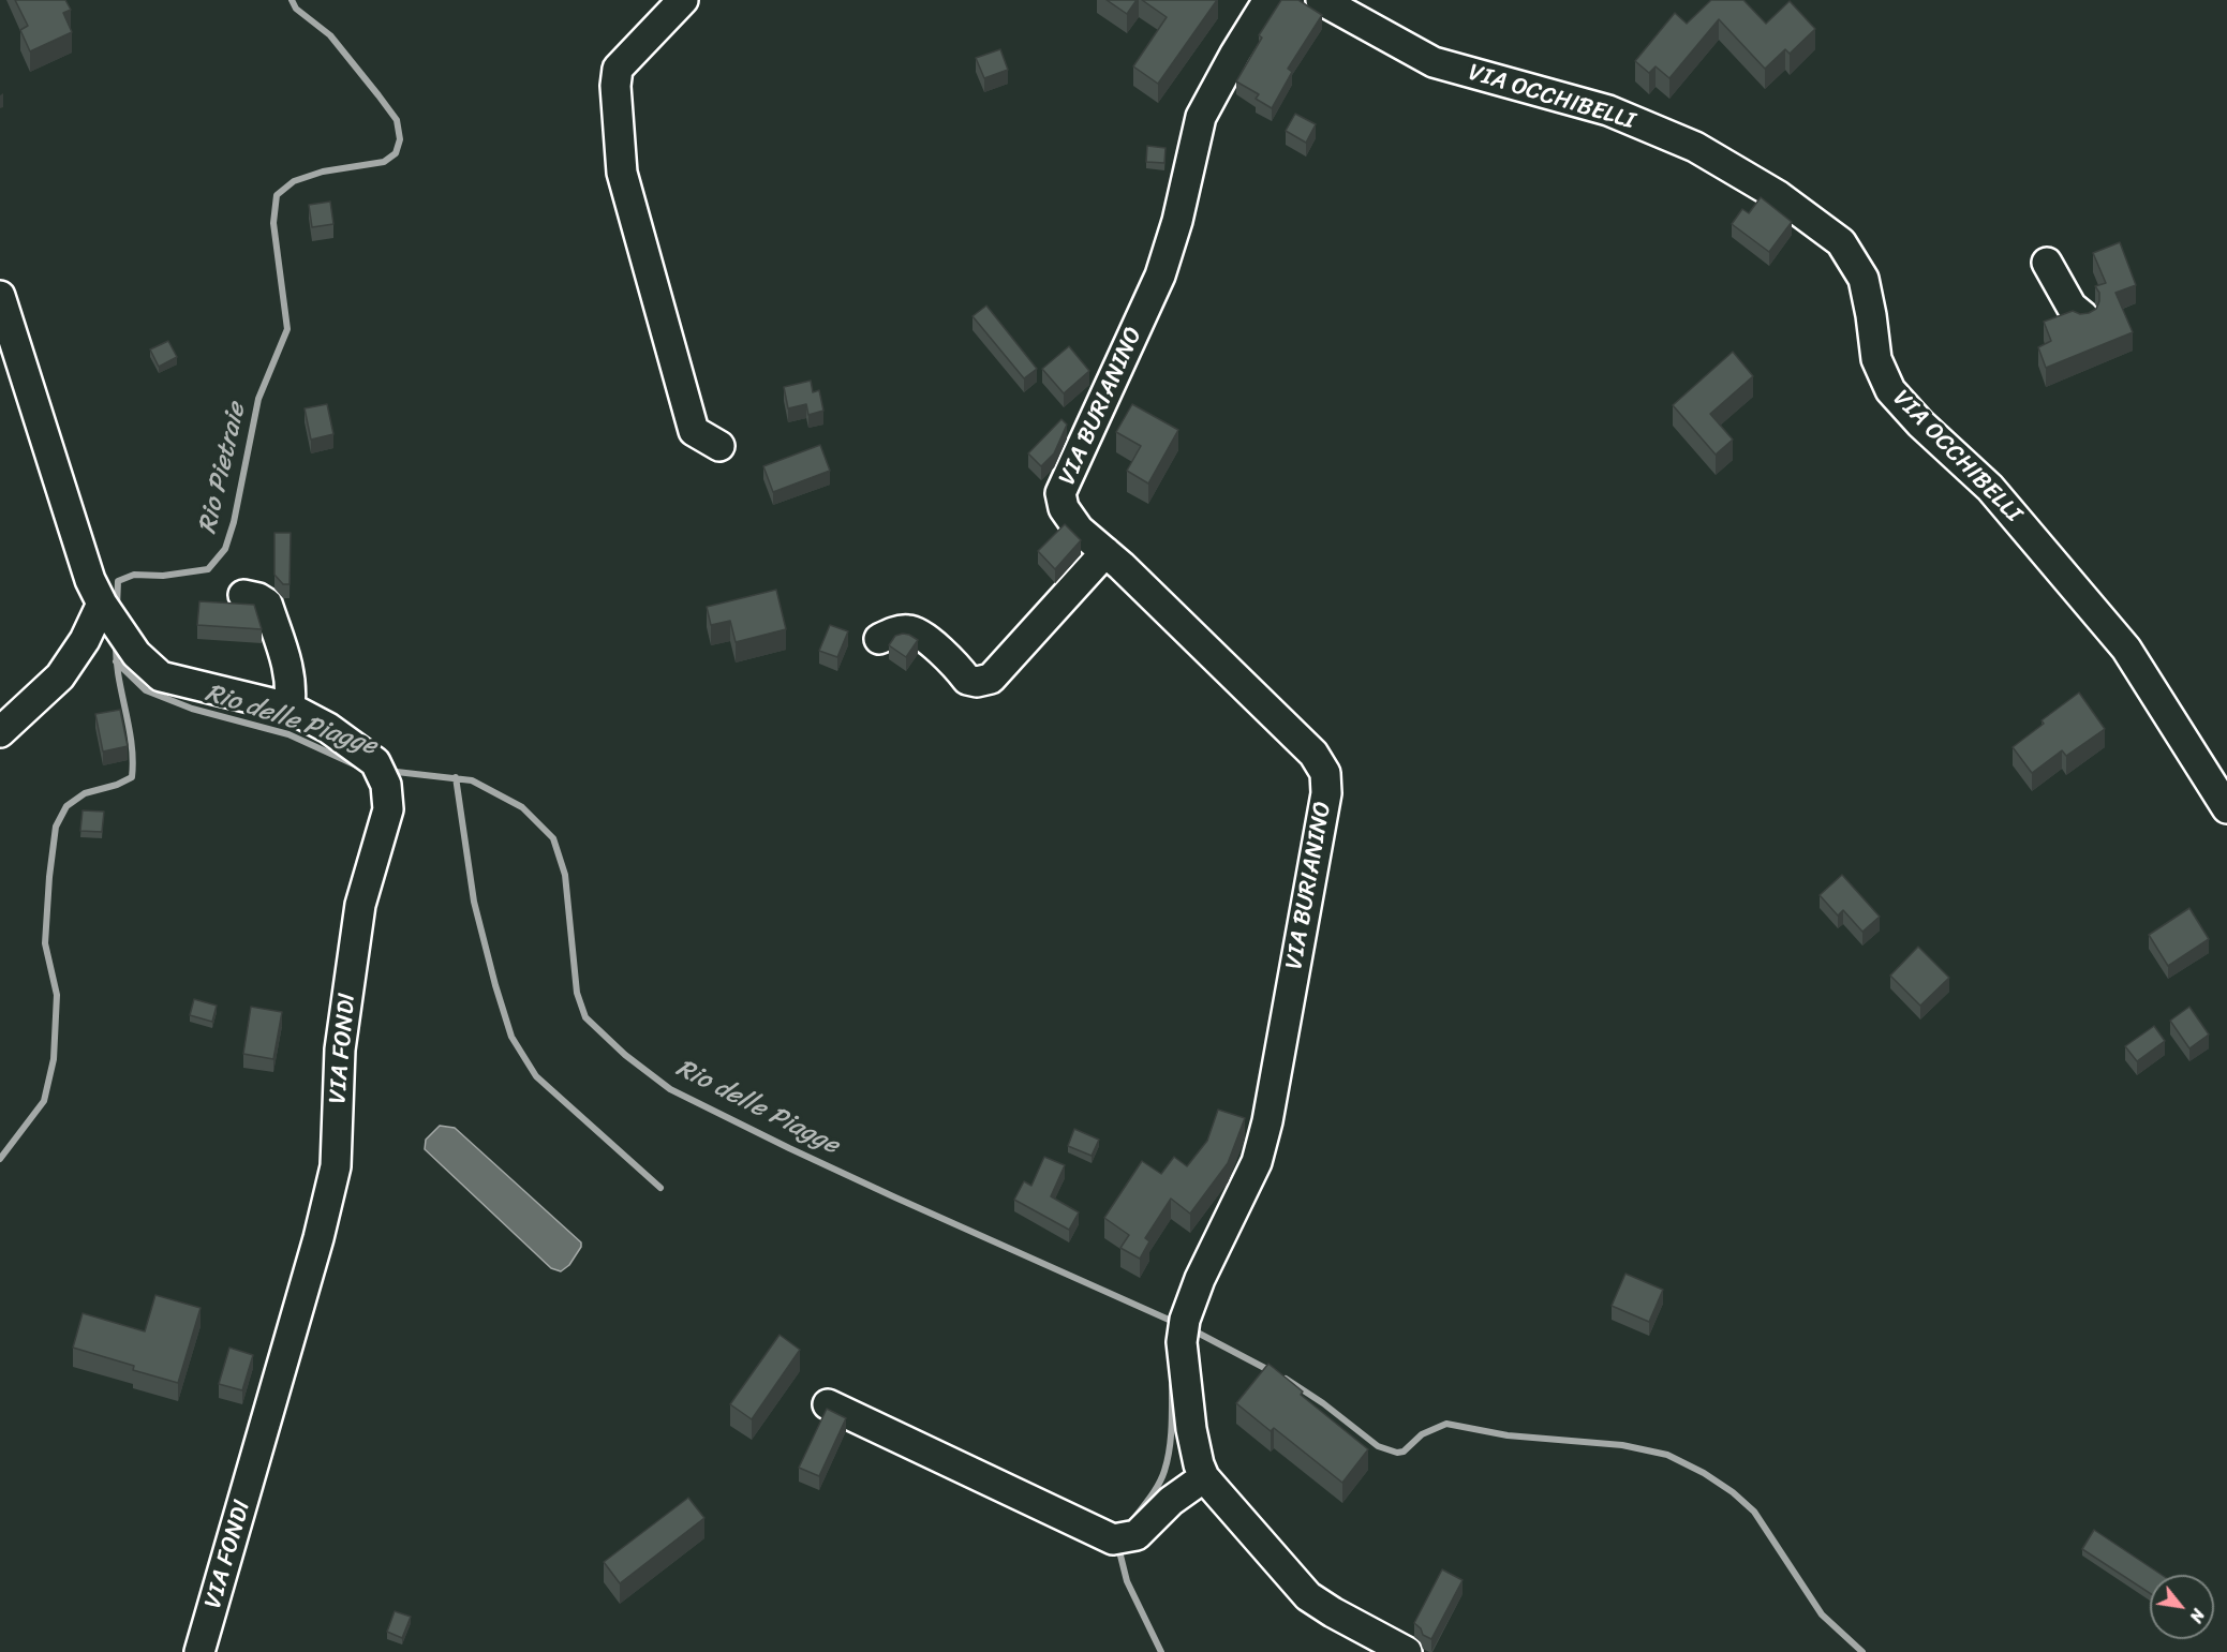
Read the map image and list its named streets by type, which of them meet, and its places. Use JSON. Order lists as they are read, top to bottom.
{
  "streets": {
    "street": ["VIA OCCHIBELLI", "VIA BURIANINO", "VIA FONDI"]
  },
  "water": ["Rio Pietraie", "Rio delle Piagge"],
  "north": "bottom right"
}
